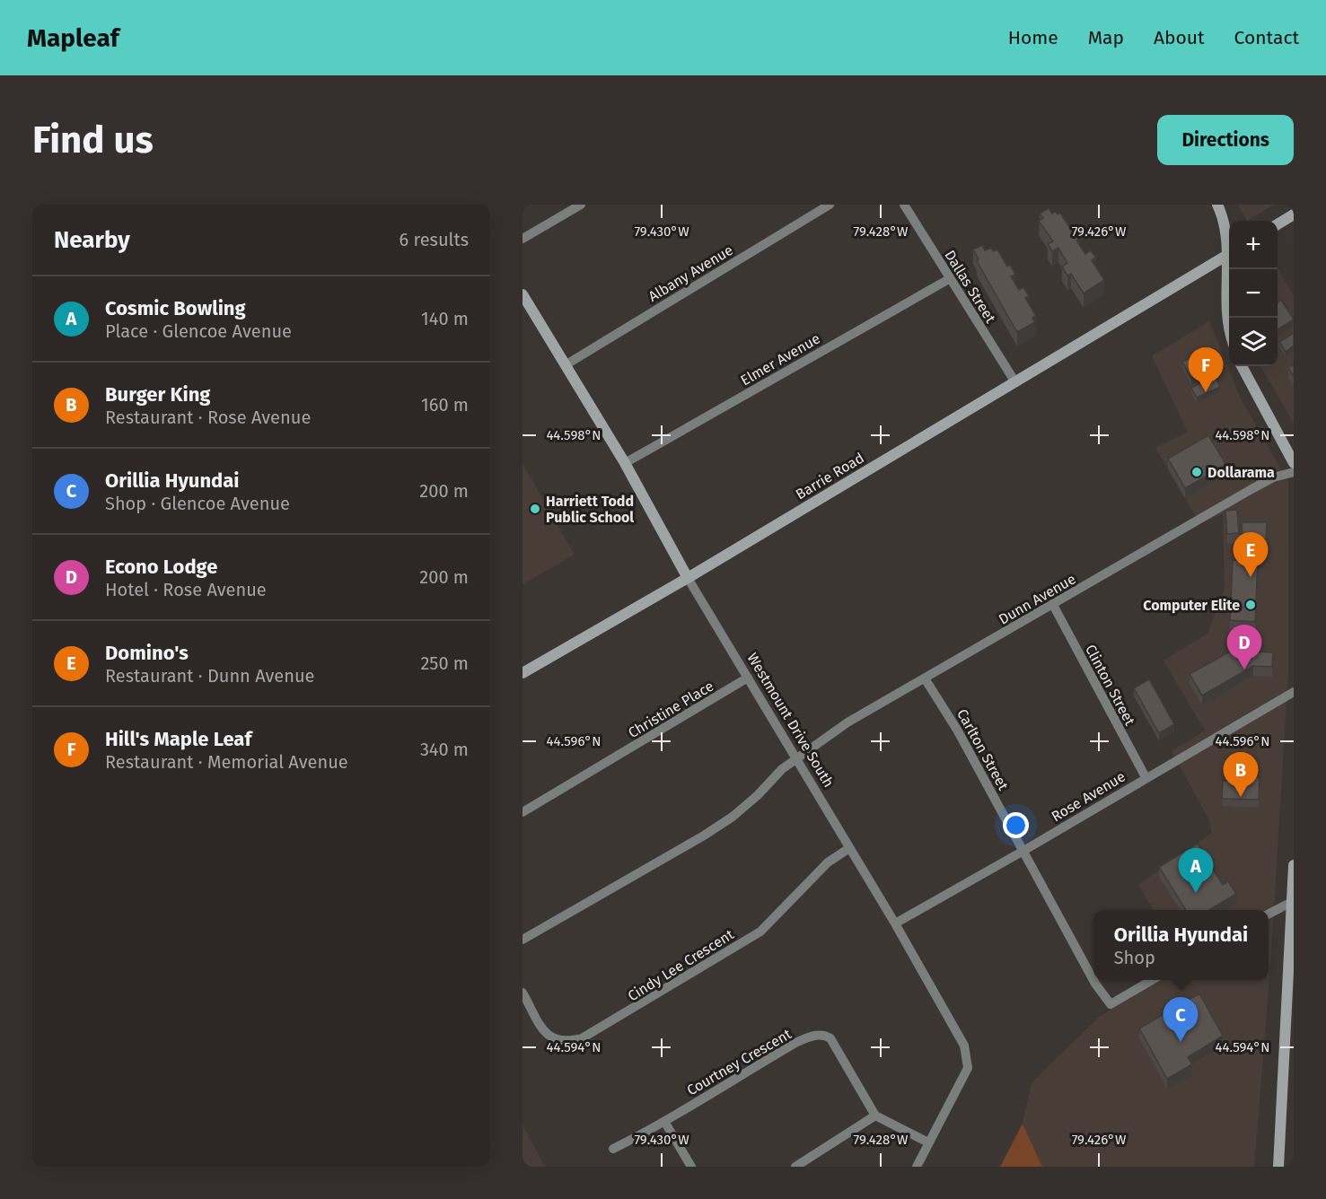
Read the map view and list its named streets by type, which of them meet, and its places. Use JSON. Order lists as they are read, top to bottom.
{
  "streets": {
    "street": [
      "Albany Avenue",
      "Dallas Street",
      "Elmer Avenue",
      "Barrie Road",
      "Dunn Avenue",
      "Clinton Street",
      "Christine Place",
      "Westmount Drive South",
      "Carlton Street",
      "Rose Avenue",
      "Cindy Lee Crescent",
      "Courtney Crescent"
    ]
  },
  "crossings": [
    ["Albany Avenue", "Westmount Drive South"],
    ["Dallas Street", "Elmer Avenue"],
    ["Dallas Street", "Barrie Road"],
    ["Elmer Avenue", "Westmount Drive South"],
    ["Barrie Road", "Westmount Drive South"],
    ["Dunn Avenue", "Clinton Street"],
    ["Dunn Avenue", "Westmount Drive South"],
    ["Dunn Avenue", "Carlton Street"],
    ["Clinton Street", "Rose Avenue"],
    ["Christine Place", "Westmount Drive South"],
    ["Westmount Drive South", "Rose Avenue"],
    ["Westmount Drive South", "Cindy Lee Crescent"],
    ["Carlton Street", "Rose Avenue"]
  ],
  "places": ["Dollarama", "Harriett Todd Public School", "Computer Elite"],
  "page": {
    "header": "Mapleaf",
    "nav": [
      "Home",
      "Map",
      "About",
      "Contact"
    ],
    "buttons": "Directions",
    "title": "Find us",
    "heading": ["Nearby", "6 results"],
    "map_buttons": ["+", "−"],
    "list": [
      {
        "mark": "A",
        "name": "Cosmic Bowling",
        "note": "Place · Glencoe Avenue",
        "value": "140 m"
      },
      {
        "mark": "B",
        "name": "Burger King",
        "note": "Restaurant · Rose Avenue",
        "value": "160 m"
      },
      {
        "mark": "C",
        "name": "Orillia Hyundai",
        "note": "Shop · Glencoe Avenue",
        "value": "200 m"
      },
      {
        "mark": "D",
        "name": "Econo Lodge",
        "note": "Hotel · Rose Avenue",
        "value": "200 m"
      },
      {
        "mark": "E",
        "name": "Domino's",
        "note": "Restaurant · Dunn Avenue",
        "value": "250 m"
      },
      {
        "mark": "F",
        "name": "Hill's Maple Leaf",
        "note": "Restaurant · Memorial Avenue",
        "value": "340 m"
      }
    ],
    "pins": [
      "F",
      "E",
      "D",
      "B",
      "A",
      "C"
    ],
    "popup": ["Orillia Hyundai", "Shop"]
  },
  "coordinates": [
    "79.430°W",
    "79.428°W",
    "79.426°W",
    "44.598°N",
    "44.596°N",
    "44.594°N"
  ]
}
